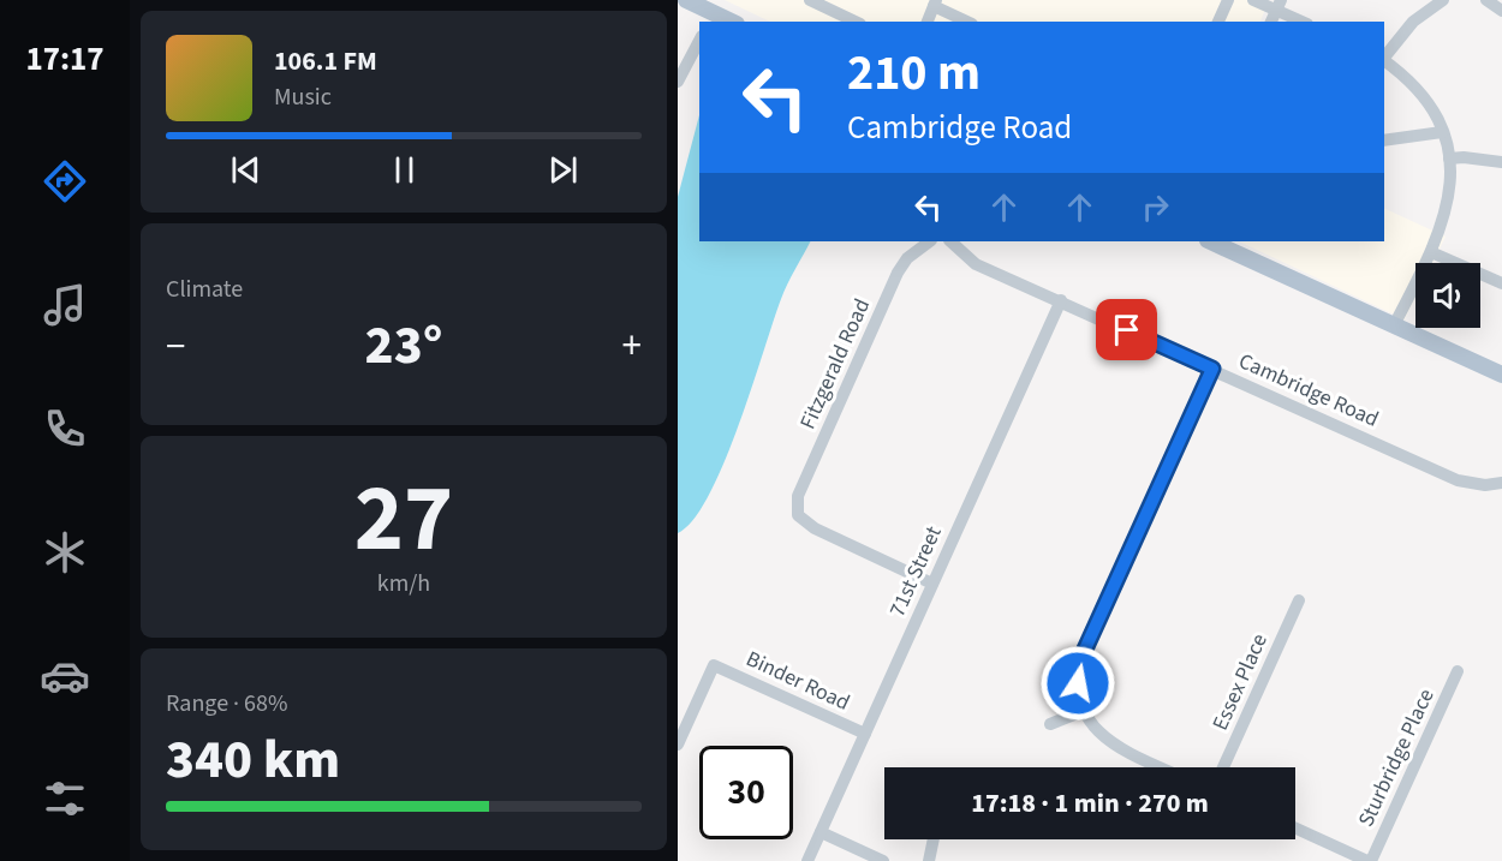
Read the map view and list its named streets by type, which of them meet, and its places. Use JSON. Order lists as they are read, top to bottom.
{
  "streets": {
    "street": [
      "Fitzgerald Road",
      "Cambridge Road",
      "71st Street",
      "Binder Road",
      "Essex Place",
      "Sturbridge Place"
    ]
  },
  "crossings": [
    ["Fitzgerald Road", "71st Street"],
    ["Cambridge Road", "71st Street"],
    ["71st Street", "Binder Road"]
  ],
  "page": {
    "tabs": "17:17",
    "turn": ["210 m", "Cambridge Road"],
    "song": ["106.1 FM", "Music"],
    "tile": [
      "Climate",
      ["27", "km/h"],
      ["Range · 68%", "340 km"]
    ],
    "heat": ["−", "23°", "+"],
    "limit": "30",
    "trip": "17:18 · 1 min · 270 m"
  }
}
